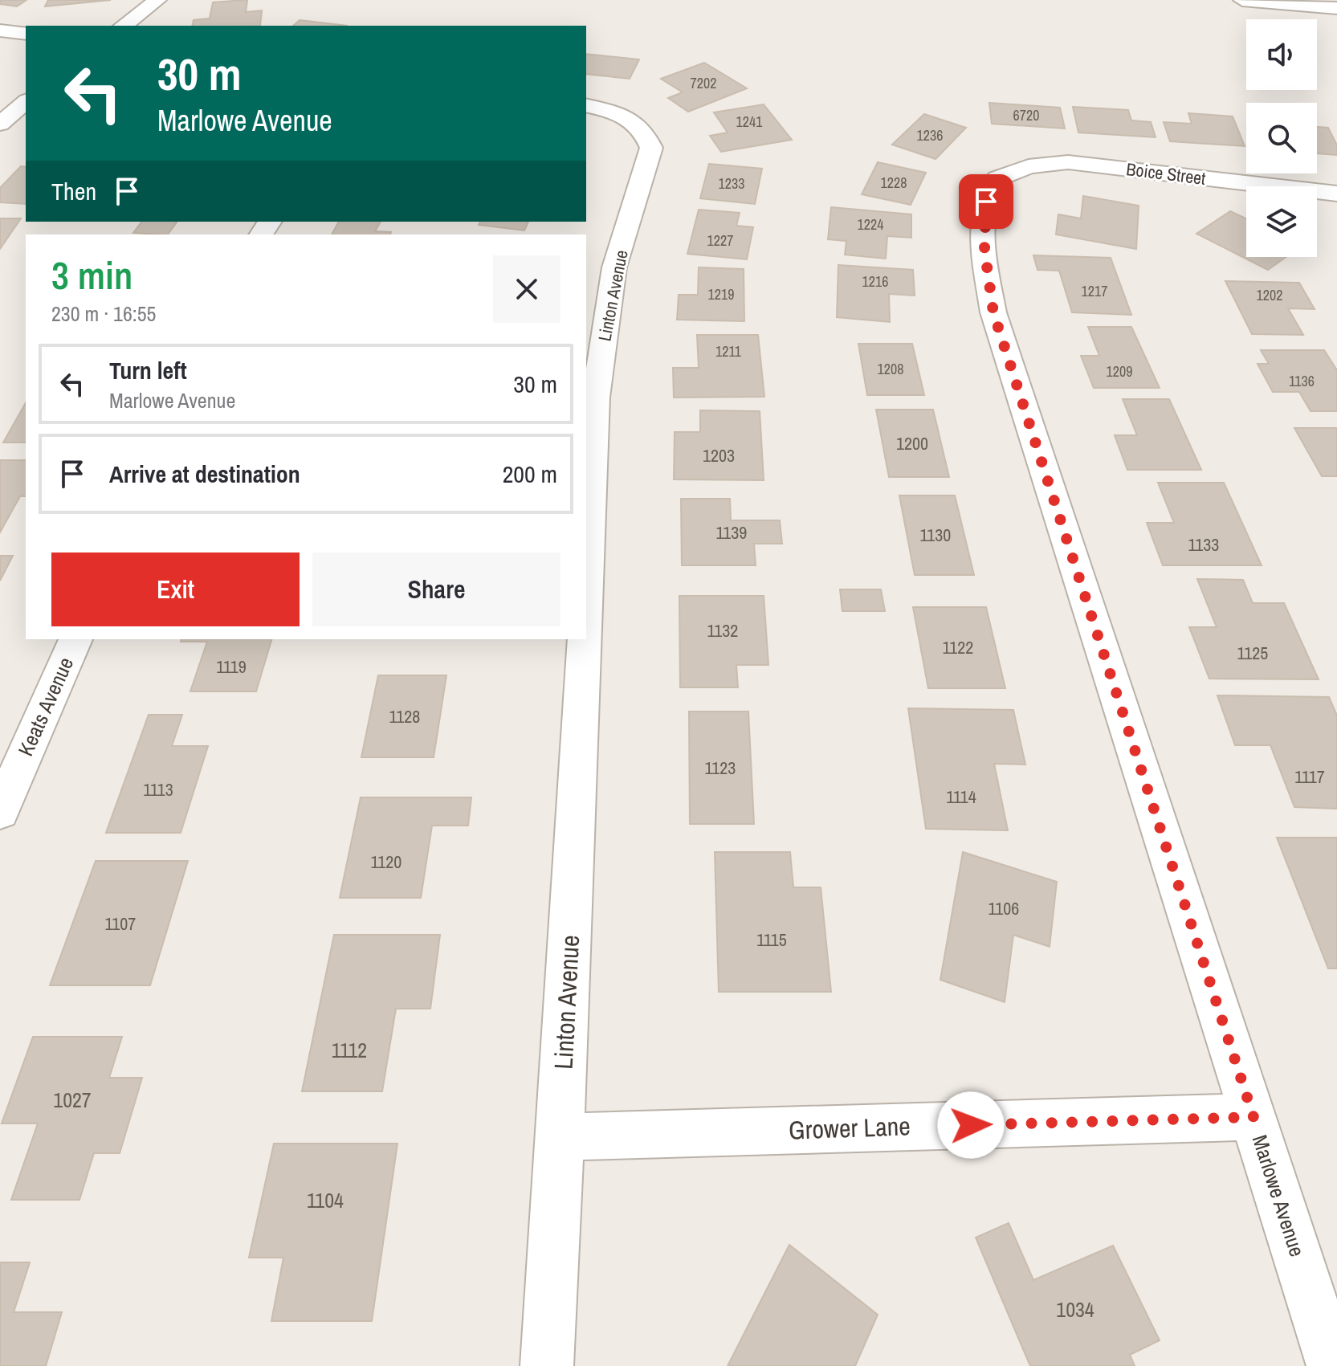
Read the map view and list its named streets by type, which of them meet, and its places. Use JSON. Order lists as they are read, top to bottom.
{
  "streets": {
    "street": [
      "Boice Street",
      "Linton Avenue",
      "Keats Avenue",
      "Grower Lane",
      "Marlowe Avenue"
    ]
  },
  "crossings": [
    ["Boice Street", "Marlowe Avenue"],
    ["Linton Avenue", "Grower Lane"],
    ["Grower Lane", "Marlowe Avenue"]
  ],
  "house_numbers": [
    "7202",
    "6720",
    "1241",
    "1236",
    "1228",
    "1233",
    "1224",
    "1227",
    "1216",
    "1217",
    "1219",
    "1202",
    "1211",
    "1208",
    "1209",
    "1136",
    "1200",
    "1203",
    "1139",
    "1130",
    "1133",
    "1132",
    "1122",
    "1125",
    "1119",
    "1128",
    "1123",
    "1117",
    "1113",
    "1114",
    "1120",
    "1106",
    "1107",
    "1115",
    "1112",
    "1027",
    "1104",
    "1034"
  ],
  "page": {
    "turn": ["30 m", "Marlowe Avenue"],
    "then": "Then",
    "heading": ["3 min", "230 m · 16:55"],
    "list": [
      {
        "name": "Turn left",
        "note": "Marlowe Avenue",
        "value": "30 m"
      },
      {
        "name": "Arrive at destination",
        "value": "200 m"
      }
    ],
    "buttons": ["Exit", "Share"]
  }
}
